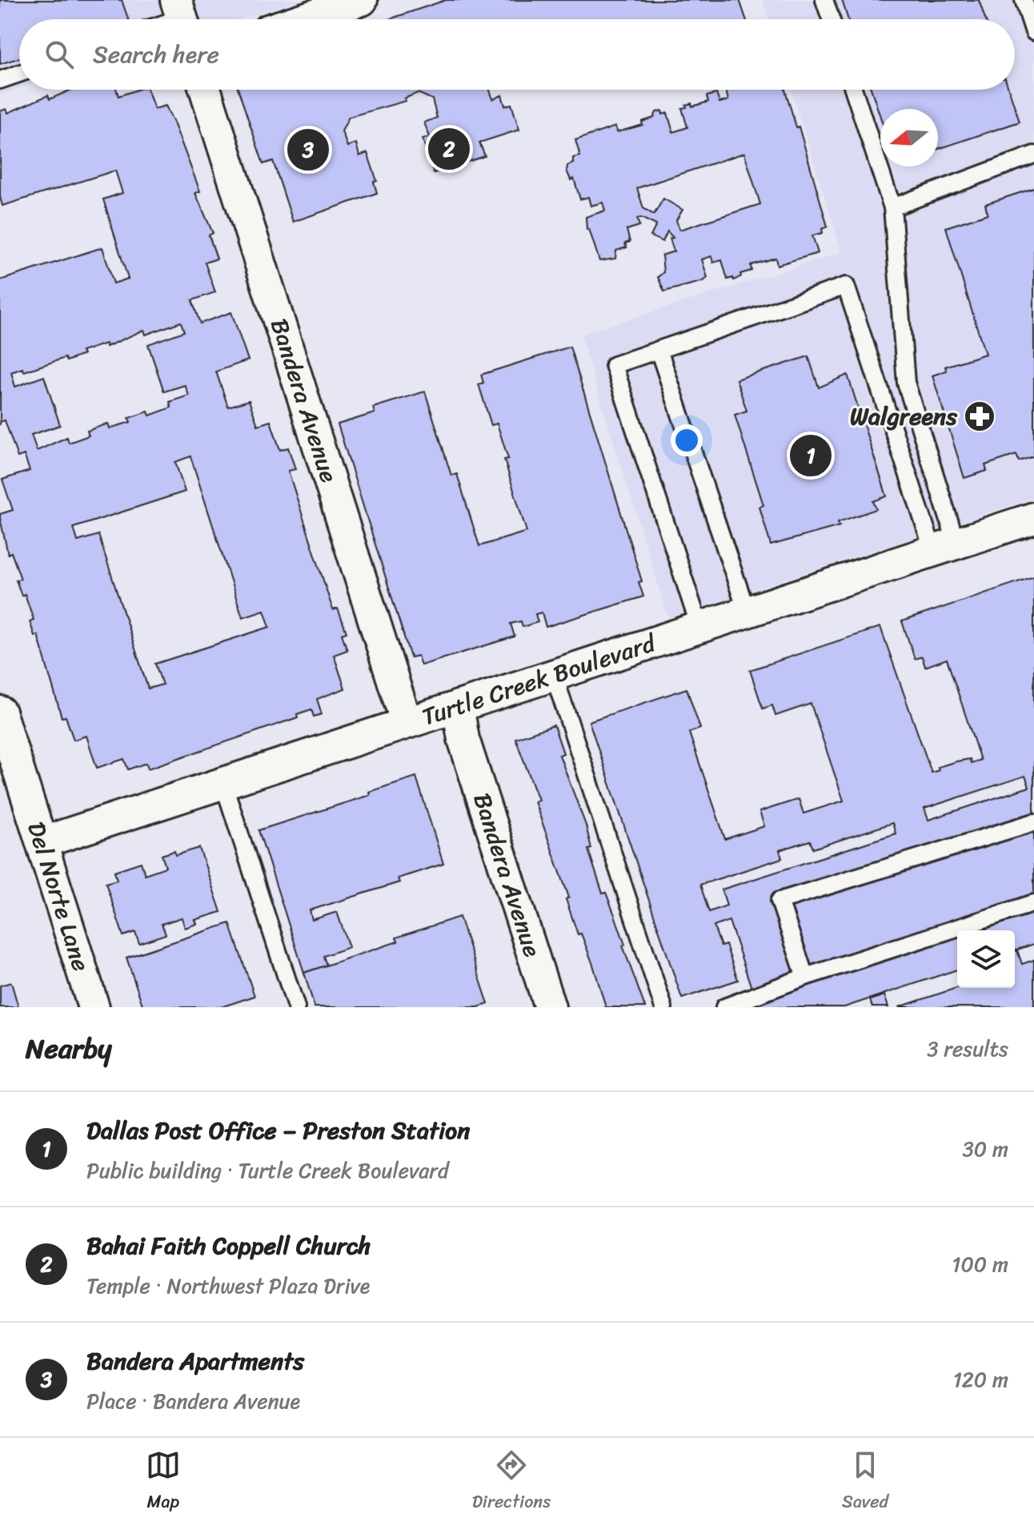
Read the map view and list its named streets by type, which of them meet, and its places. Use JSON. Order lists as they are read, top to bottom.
{
  "streets": {
    "street": ["Bandera Avenue", "Turtle Creek Boulevard", "Del Norte Lane"]
  },
  "crossings": [
    ["Bandera Avenue", "Turtle Creek Boulevard"],
    ["Turtle Creek Boulevard", "Del Norte Lane"]
  ],
  "places": {
    "pharmacy": ["Walgreens"]
  },
  "north": "left",
  "page": {
    "search": "Search here",
    "pins": ["2", "3", "1"],
    "heading": ["Nearby", "3 results"],
    "list": [
      {
        "mark": "1",
        "name": "Dallas Post Office – Preston Station",
        "note": "Public building · Turtle Creek Boulevard",
        "value": "30 m"
      },
      {
        "mark": "2",
        "name": "Bahai Faith Coppell Church",
        "note": "Temple · Northwest Plaza Drive",
        "value": "100 m"
      },
      {
        "mark": "3",
        "name": "Bandera Apartments",
        "note": "Place · Bandera Avenue",
        "value": "120 m"
      }
    ],
    "nav": ["Map", "Directions", "Saved"]
  }
}
